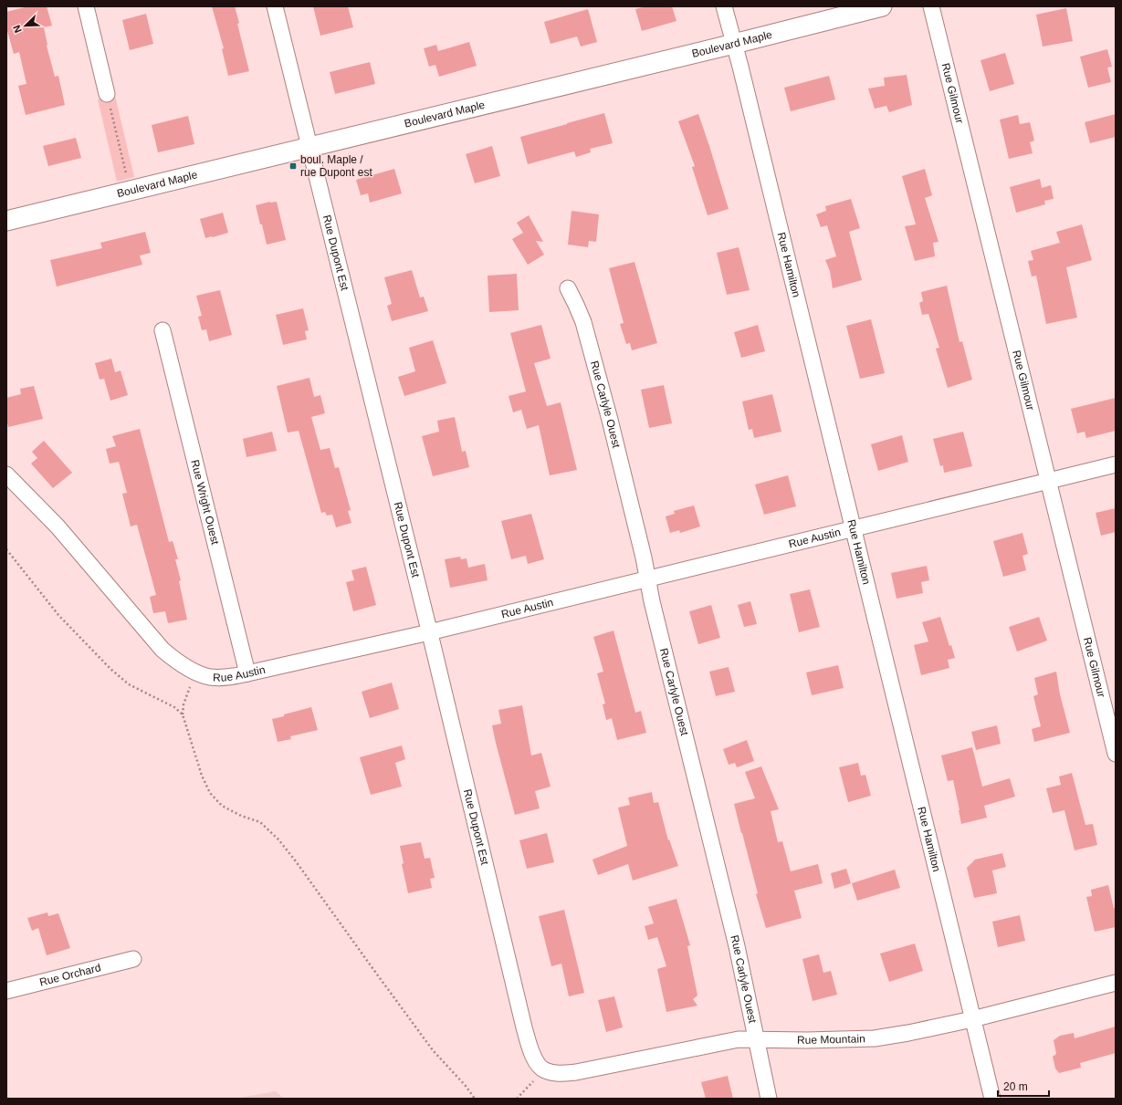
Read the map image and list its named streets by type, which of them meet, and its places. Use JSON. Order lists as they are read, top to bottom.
{
  "streets": {
    "street": [
      "Boulevard Maple",
      "Rue Gilmour",
      "Rue Dupont Est",
      "Rue Hamilton",
      "Rue Carlyle Ouest",
      "Rue Wright Ouest",
      "Rue Austin",
      "Rue Orchard",
      "Rue Mountain"
    ]
  },
  "crossings": [
    ["Boulevard Maple", "Rue Dupont Est"],
    ["Boulevard Maple", "Rue Hamilton"],
    ["Rue Gilmour", "Rue Austin"],
    ["Rue Dupont Est", "Rue Austin"],
    ["Rue Dupont Est", "Rue Mountain"],
    ["Rue Hamilton", "Rue Austin"],
    ["Rue Hamilton", "Rue Mountain"],
    ["Rue Carlyle Ouest", "Rue Austin"],
    ["Rue Carlyle Ouest", "Rue Mountain"],
    ["Rue Wright Ouest", "Rue Austin"]
  ],
  "places": {
    "transit": ["boul. Maple / rue Dupont est"]
  },
  "scale_bar": "20 m",
  "north": "bottom left"
}
